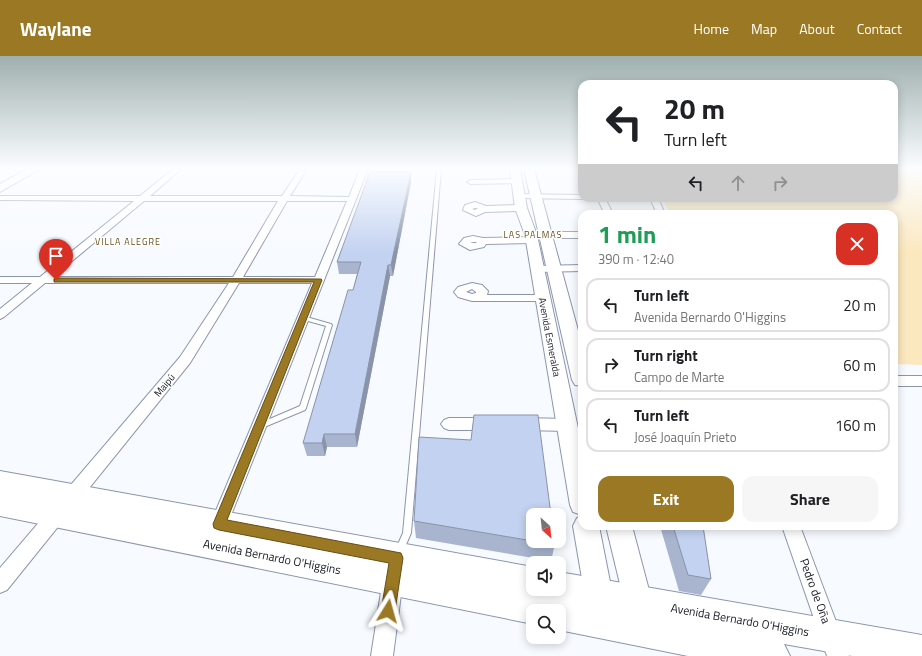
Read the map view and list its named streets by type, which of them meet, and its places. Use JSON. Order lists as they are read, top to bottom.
{
  "streets": {
    "main road": ["Avenida Bernardo O'Higgins"],
    "street": ["Avenida Esmeralda", "Maipú", "Pedro de Oña"]
  },
  "crossings": [
    ["Maipú", "Avenida Bernardo O'Higgins"],
    ["Avenida Bernardo O'Higgins", "Pedro de Oña"]
  ],
  "districts": ["LAS PALMAS", "VILLA ALEGRE"],
  "north": "bottom right",
  "page": {
    "header": "Waylane",
    "nav": [
      "Home",
      "Map",
      "About",
      "Contact"
    ],
    "turn": ["20 m", "Turn left"],
    "heading": ["1 min", "390 m · 12:40"],
    "list": [
      {
        "name": "Turn left",
        "note": "Avenida Bernardo O'Higgins",
        "value": "20 m"
      },
      {
        "name": "Turn right",
        "note": "Campo de Marte",
        "value": "60 m"
      },
      {
        "name": "Turn left",
        "note": "José Joaquín Prieto",
        "value": "160 m"
      }
    ],
    "buttons": ["Exit", "Share"]
  }
}
